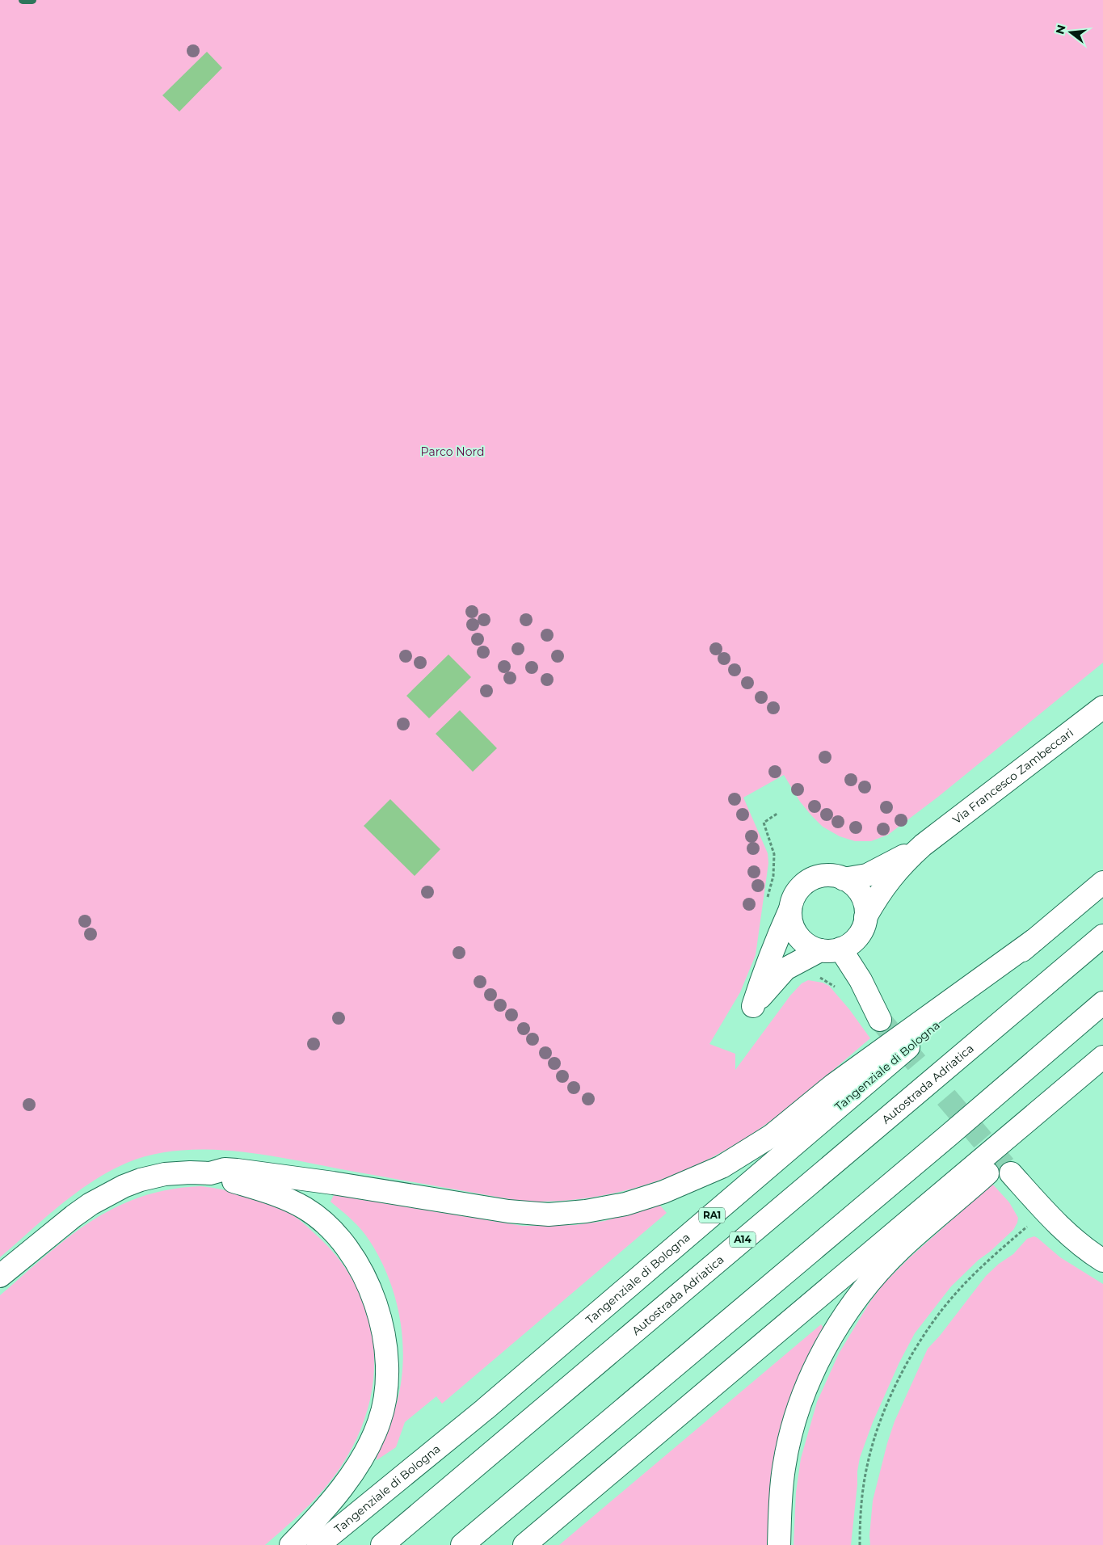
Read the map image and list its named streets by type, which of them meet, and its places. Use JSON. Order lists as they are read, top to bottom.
{
  "streets": {
    "main road": [
      "Via Francesco Zambeccari",
      "Tangenziale di Bologna",
      "Autostrada Adriatica",
      "RA1",
      "A14"
    ]
  },
  "parks": ["Parco Nord"],
  "north": "left"
}
